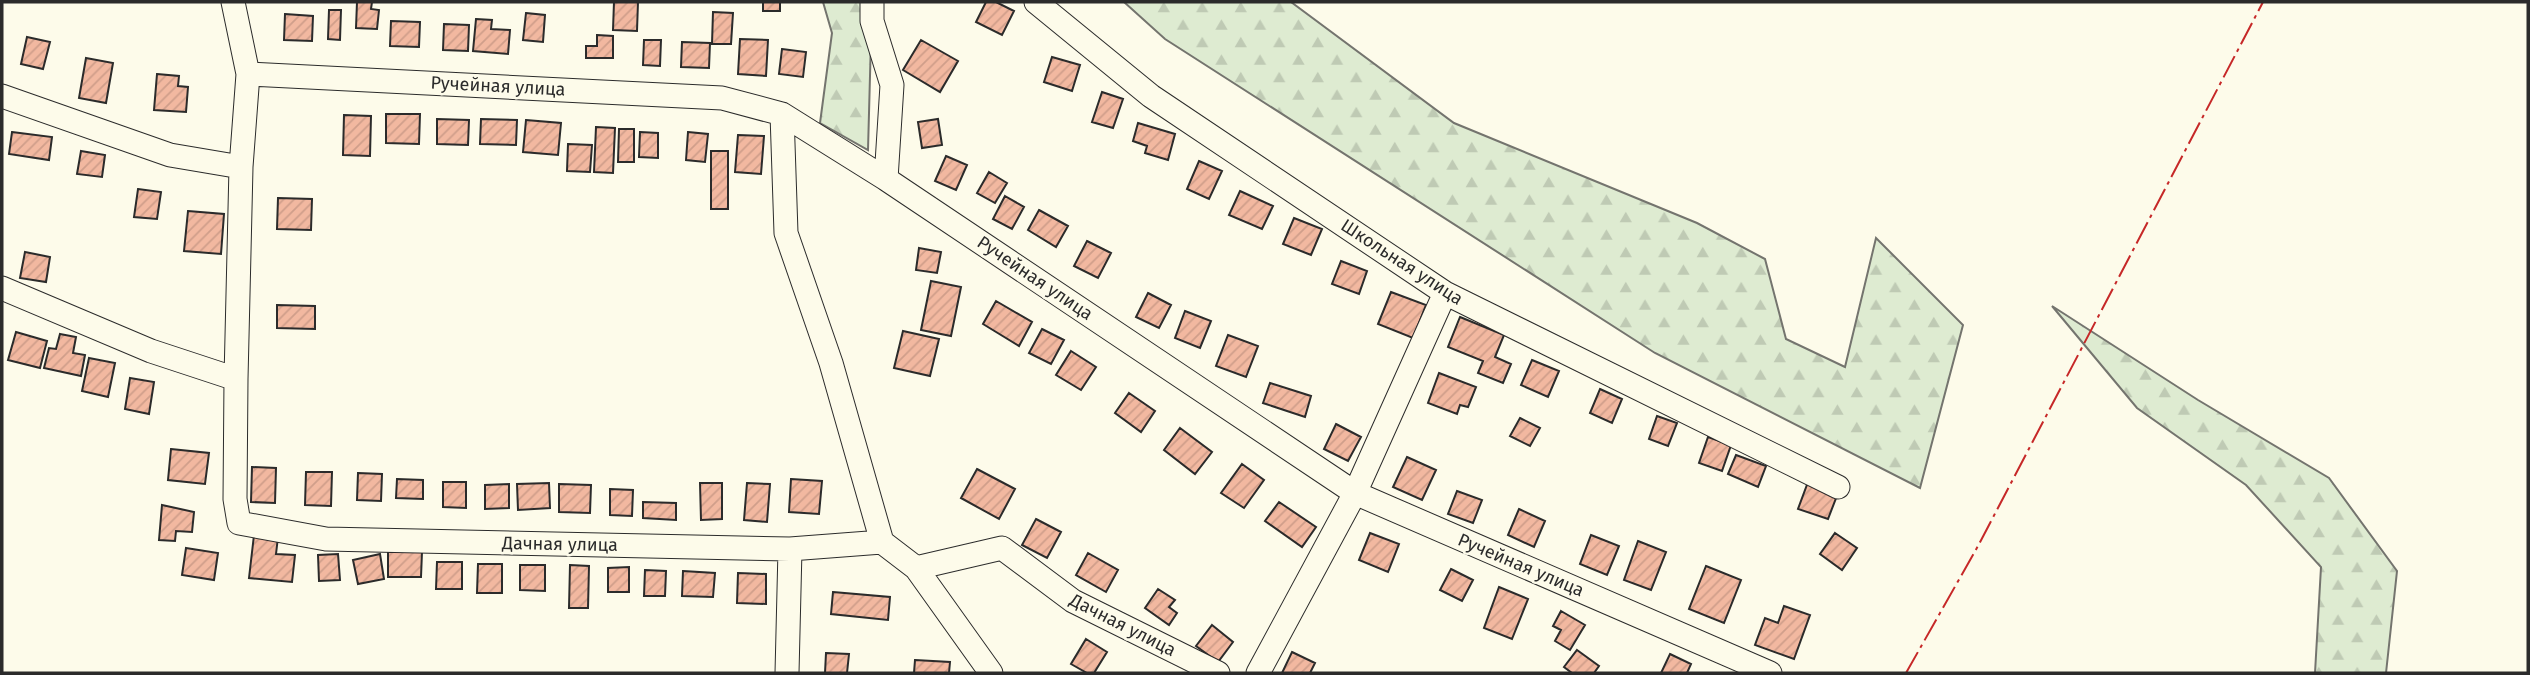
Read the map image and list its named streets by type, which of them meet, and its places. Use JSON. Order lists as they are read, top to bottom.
{
  "streets": {
    "street": ["Ручейная улица", "Школьная улица", "Дачная улица"]
  }
}
